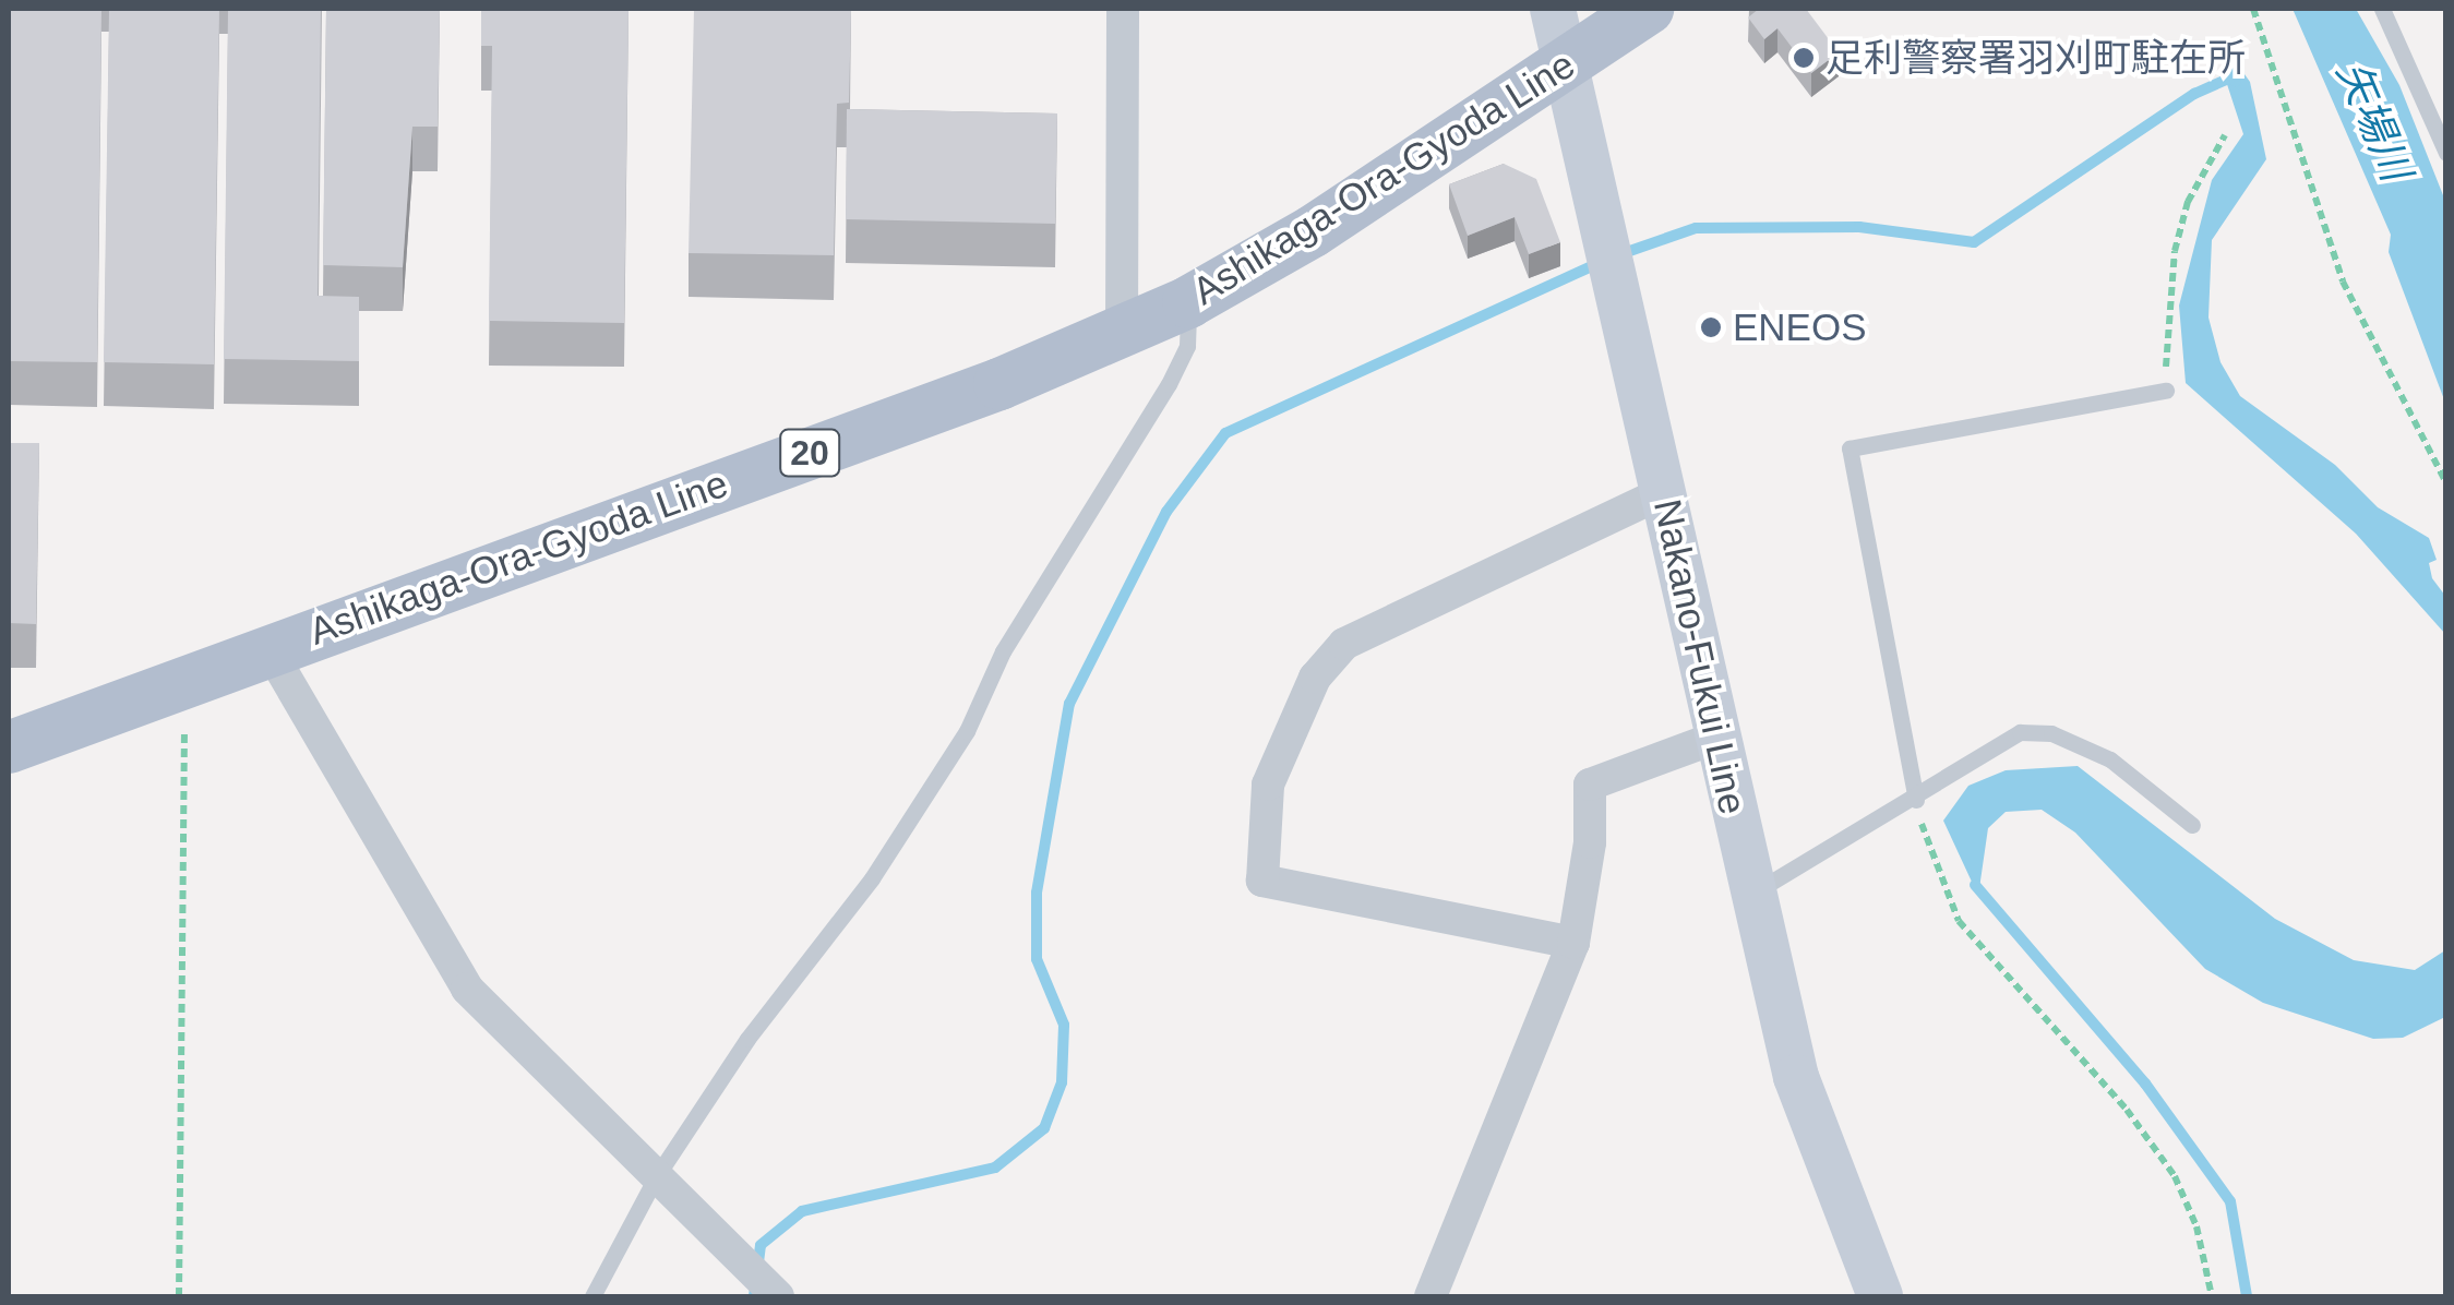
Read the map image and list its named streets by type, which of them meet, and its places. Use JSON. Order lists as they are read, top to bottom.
{
  "streets": {
    "main road": ["Ashikaga-Ora-Gyoda Line", "20", "Nakano-Fukui Line"]
  },
  "crossings": [
    ["Ashikaga-Ora-Gyoda Line", "Nakano-Fukui Line"]
  ],
  "water": ["矢場川"],
  "places": ["足利警察署羽刈町駐在所", "ENEOS"]
}
